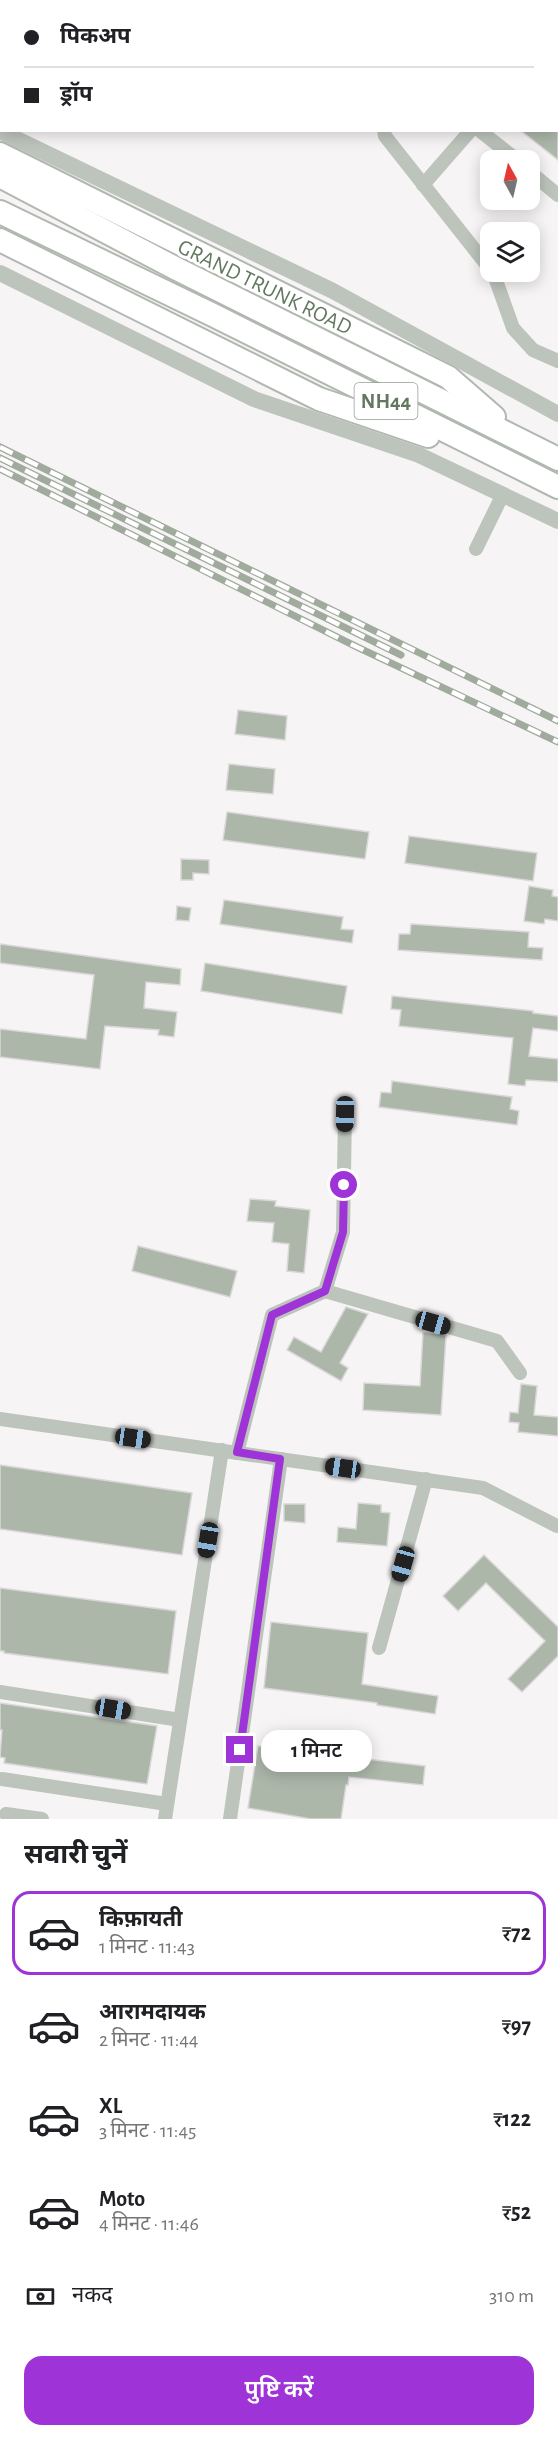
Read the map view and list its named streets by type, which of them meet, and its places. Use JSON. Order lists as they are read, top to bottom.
{
  "streets": {
    "highway": ["GRAND TRUNK ROAD", "NH44"]
  },
  "north": "top",
  "page": {
    "banner": ["पिकअप", "ड्रॉप"],
    "bubble": "1 मिनट",
    "heading": "सवारी चुनें",
    "list": [
      {
        "name": "किफ़ायती",
        "note": "1 मिनट · 11:43",
        "value": "₹72"
      },
      {
        "name": "आरामदायक",
        "note": "2 मिनट · 11:44",
        "value": "₹97"
      },
      {
        "name": "XL",
        "note": "3 मिनट · 11:45",
        "value": "₹122"
      },
      {
        "name": "Moto",
        "note": "4 मिनट · 11:46",
        "value": "₹52"
      }
    ],
    "pay": ["नकद", "310 m"],
    "buttons": "पुष्टि करें"
  }
}
